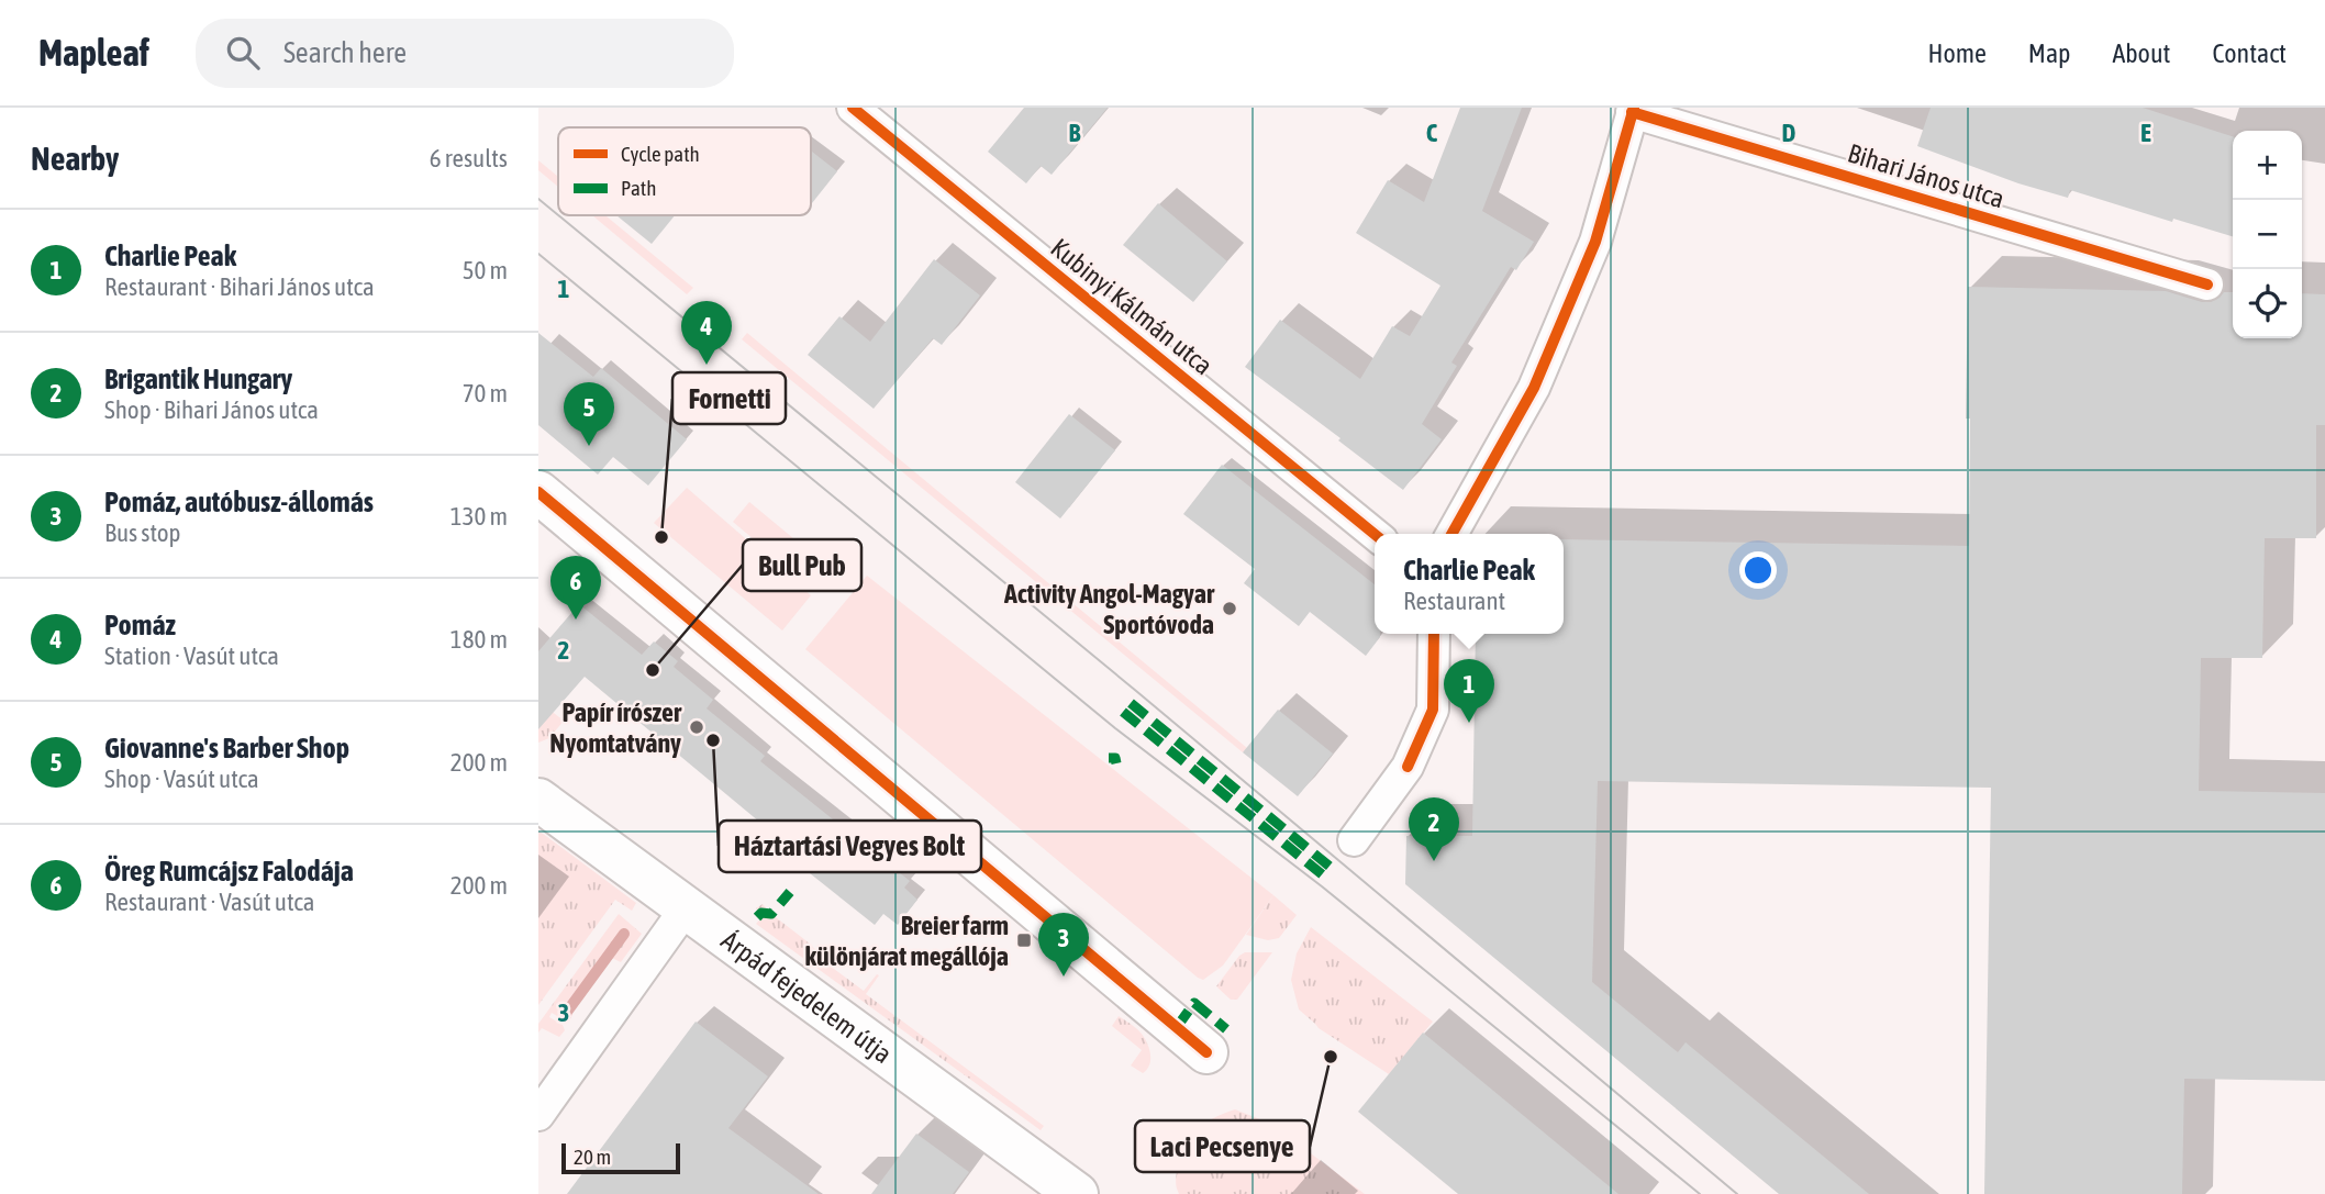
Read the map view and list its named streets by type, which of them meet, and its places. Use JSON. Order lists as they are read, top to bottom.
{
  "streets": {
    "street": ["Bihari János utca", "Kubinyi Kálmán utca", "Árpád fejedelem útja"]
  },
  "places": {
    "other": [
      "Fornetti",
      "Activity Angol-Magyar Sportóvoda",
      "Bull Pub",
      "Papír írószer Nyomtatvány",
      "Háztartási Vegyes Bolt",
      "Laci Pecsenye"
    ],
    "transit": ["Breier farm különjárat megállója"]
  },
  "legend": ["Cycle path", "Path"],
  "scale_bar": "20 m",
  "page": {
    "header": "Mapleaf",
    "search": "Search here",
    "nav": [
      "Home",
      "Map",
      "About",
      "Contact"
    ],
    "heading": ["Nearby", "6 results"],
    "map_buttons": ["+", "−"],
    "list": [
      {
        "mark": "1",
        "name": "Charlie Peak",
        "note": "Restaurant · Bihari János utca",
        "value": "50 m"
      },
      {
        "mark": "2",
        "name": "Brigantik Hungary",
        "note": "Shop · Bihari János utca",
        "value": "70 m"
      },
      {
        "mark": "3",
        "name": "Pomáz, autóbusz-állomás",
        "note": "Bus stop",
        "value": "130 m"
      },
      {
        "mark": "4",
        "name": "Pomáz",
        "note": "Station · Vasút utca",
        "value": "180 m"
      },
      {
        "mark": "5",
        "name": "Giovanne's Barber Shop",
        "note": "Shop · Vasút utca",
        "value": "200 m"
      },
      {
        "mark": "6",
        "name": "Öreg Rumcájsz Falodája",
        "note": "Restaurant · Vasút utca",
        "value": "200 m"
      }
    ],
    "pins": [
      "4",
      "5",
      "6",
      "1",
      "2",
      "3"
    ],
    "popup": ["Charlie Peak", "Restaurant"],
    "scale": "20 m"
  },
  "grid": {
    "columns": [
      "B",
      "C",
      "D",
      "E"
    ],
    "rows": ["1", "2", "3"]
  }
}
